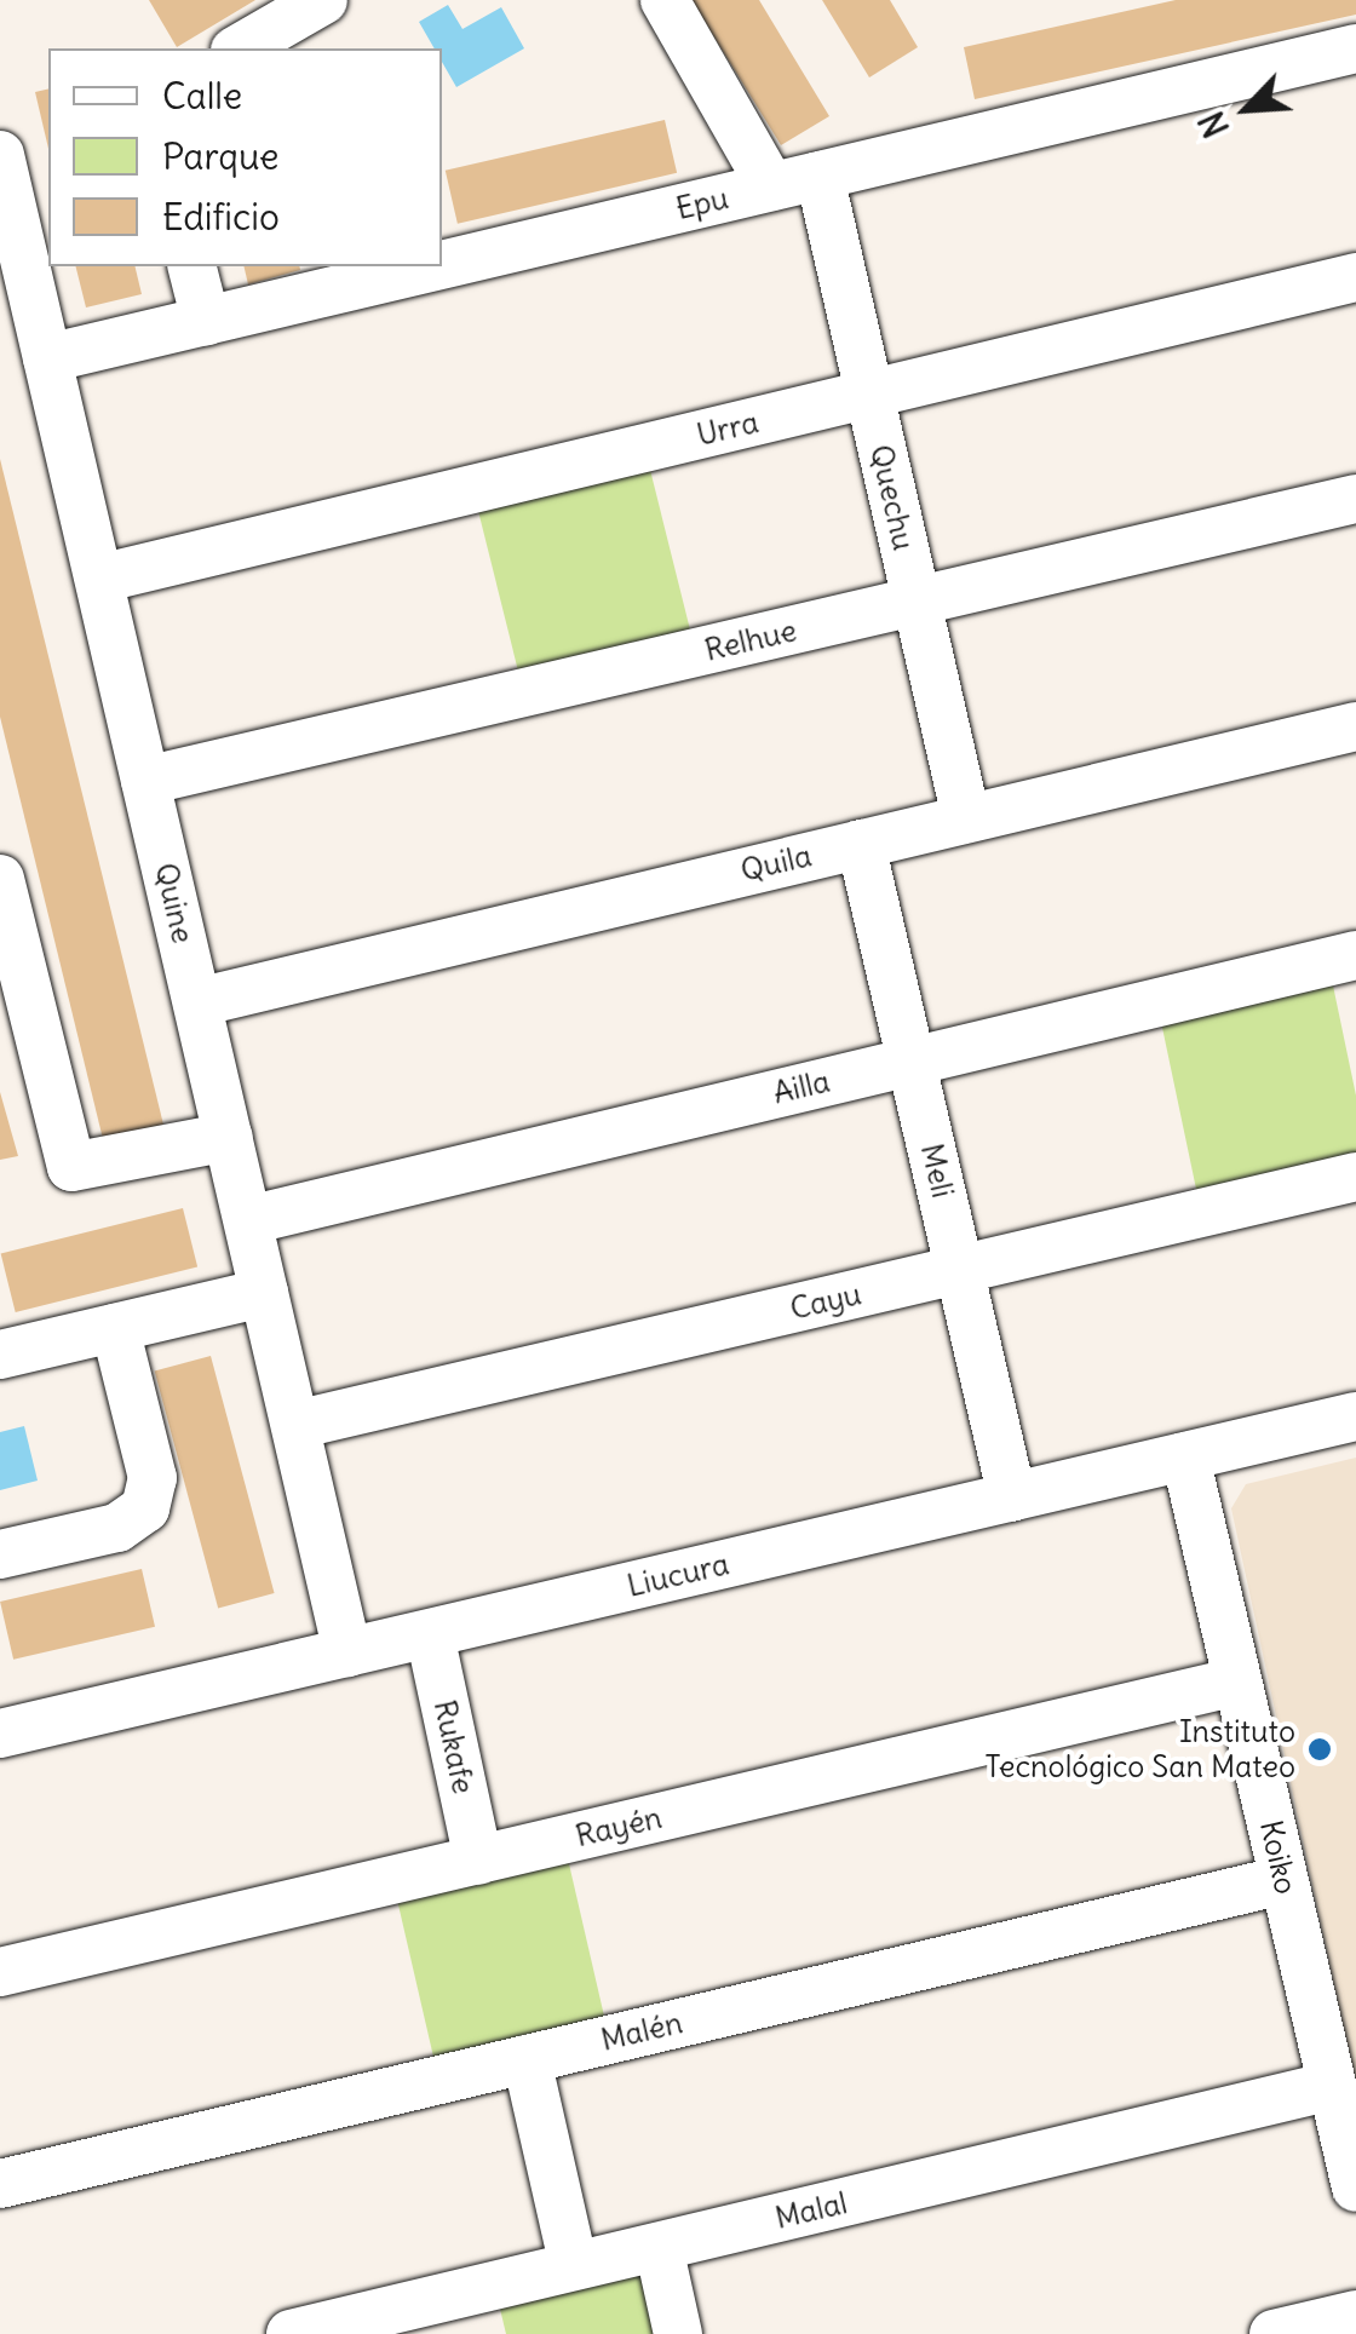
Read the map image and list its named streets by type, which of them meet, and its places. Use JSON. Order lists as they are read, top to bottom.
{
  "streets": {
    "street": [
      "Epu",
      "Urra",
      "Quechu",
      "Relhue",
      "Quila",
      "Quine",
      "Ailla",
      "Meli",
      "Cayu",
      "Liucura",
      "Rukafe",
      "Rayén",
      "Koiko",
      "Malén",
      "Malal"
    ]
  },
  "crossings": [
    ["Epu", "Quechu"],
    ["Epu", "Quine"],
    ["Urra", "Quechu"],
    ["Urra", "Quine"],
    ["Quechu", "Relhue"],
    ["Quechu", "Quila"],
    ["Relhue", "Quine"],
    ["Quila", "Quine"],
    ["Quila", "Meli"],
    ["Quine", "Ailla"],
    ["Quine", "Cayu"],
    ["Quine", "Liucura"],
    ["Ailla", "Meli"],
    ["Meli", "Cayu"],
    ["Meli", "Liucura"],
    ["Liucura", "Rukafe"],
    ["Liucura", "Koiko"],
    ["Rukafe", "Rayén"],
    ["Rayén", "Koiko"],
    ["Koiko", "Malén"],
    ["Koiko", "Malal"]
  ],
  "places": ["Instituto Tecnológico San Mateo"],
  "legend": ["Calle", "Parque", "Edificio"],
  "north": "bottom left"
}
